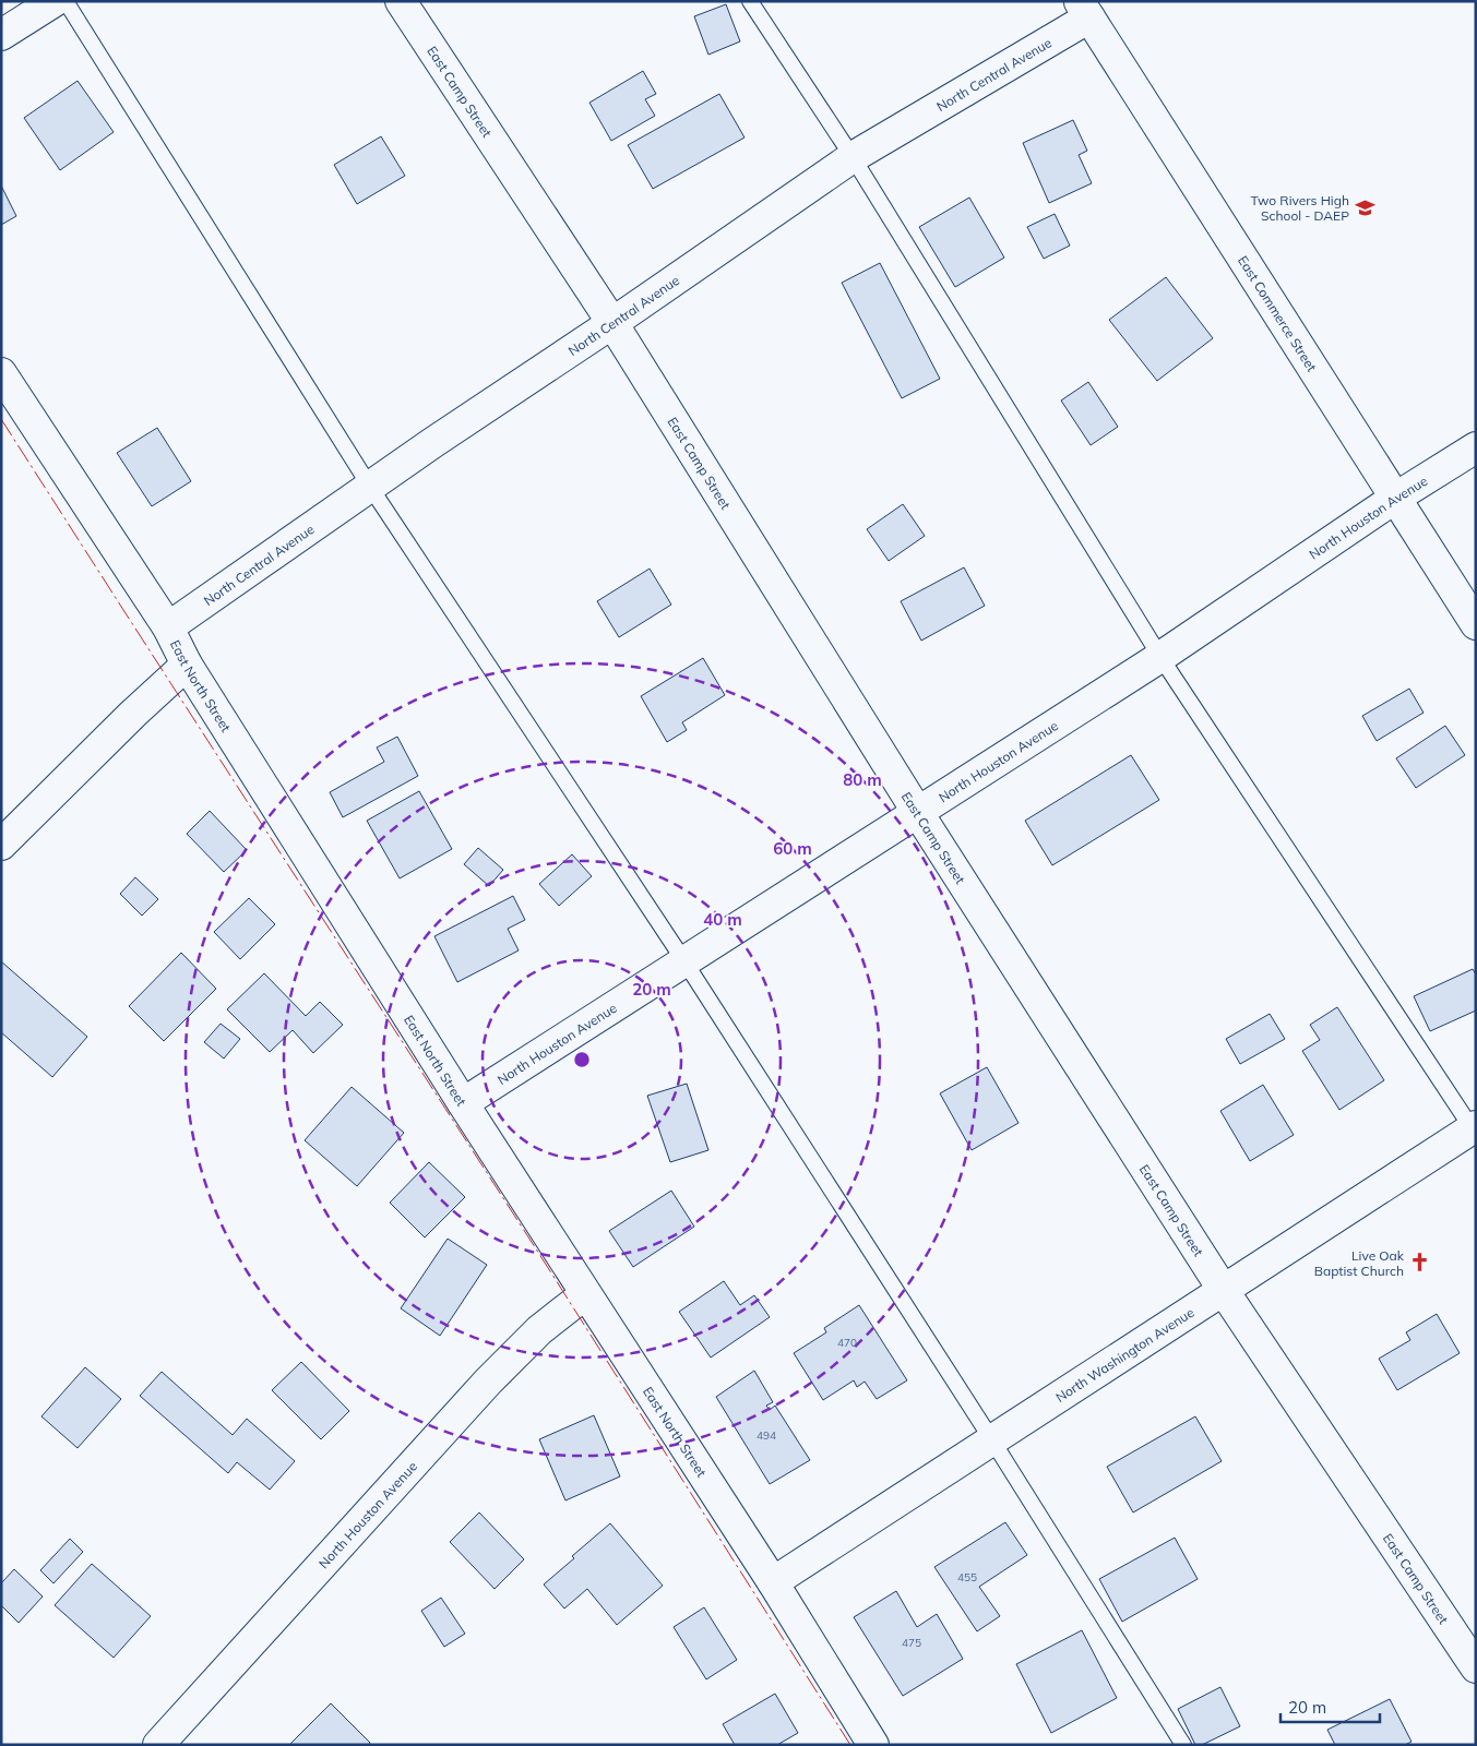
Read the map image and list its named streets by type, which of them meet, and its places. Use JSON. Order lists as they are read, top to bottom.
{
  "streets": {
    "street": [
      "North Central Avenue",
      "East Camp Street",
      "East Commerce Street",
      "North Houston Avenue",
      "East North Street",
      "North Washington Avenue"
    ]
  },
  "crossings": [
    ["North Central Avenue", "East Camp Street"],
    ["North Central Avenue", "East Commerce Street"],
    ["North Central Avenue", "East North Street"],
    ["East Camp Street", "North Houston Avenue"],
    ["East Camp Street", "North Washington Avenue"],
    ["East Commerce Street", "North Houston Avenue"],
    ["North Houston Avenue", "East North Street"],
    ["East North Street", "North Washington Avenue"]
  ],
  "places": {
    "school or university": ["Two Rivers High School - DAEP"],
    "church": ["Live Oak Baptist Church"]
  },
  "house_numbers": [
    "470",
    "494",
    "455",
    "475"
  ],
  "scale_bar": "20 m",
  "rings": [
    "80 m",
    "60 m",
    "40 m",
    "20 m"
  ]
}
